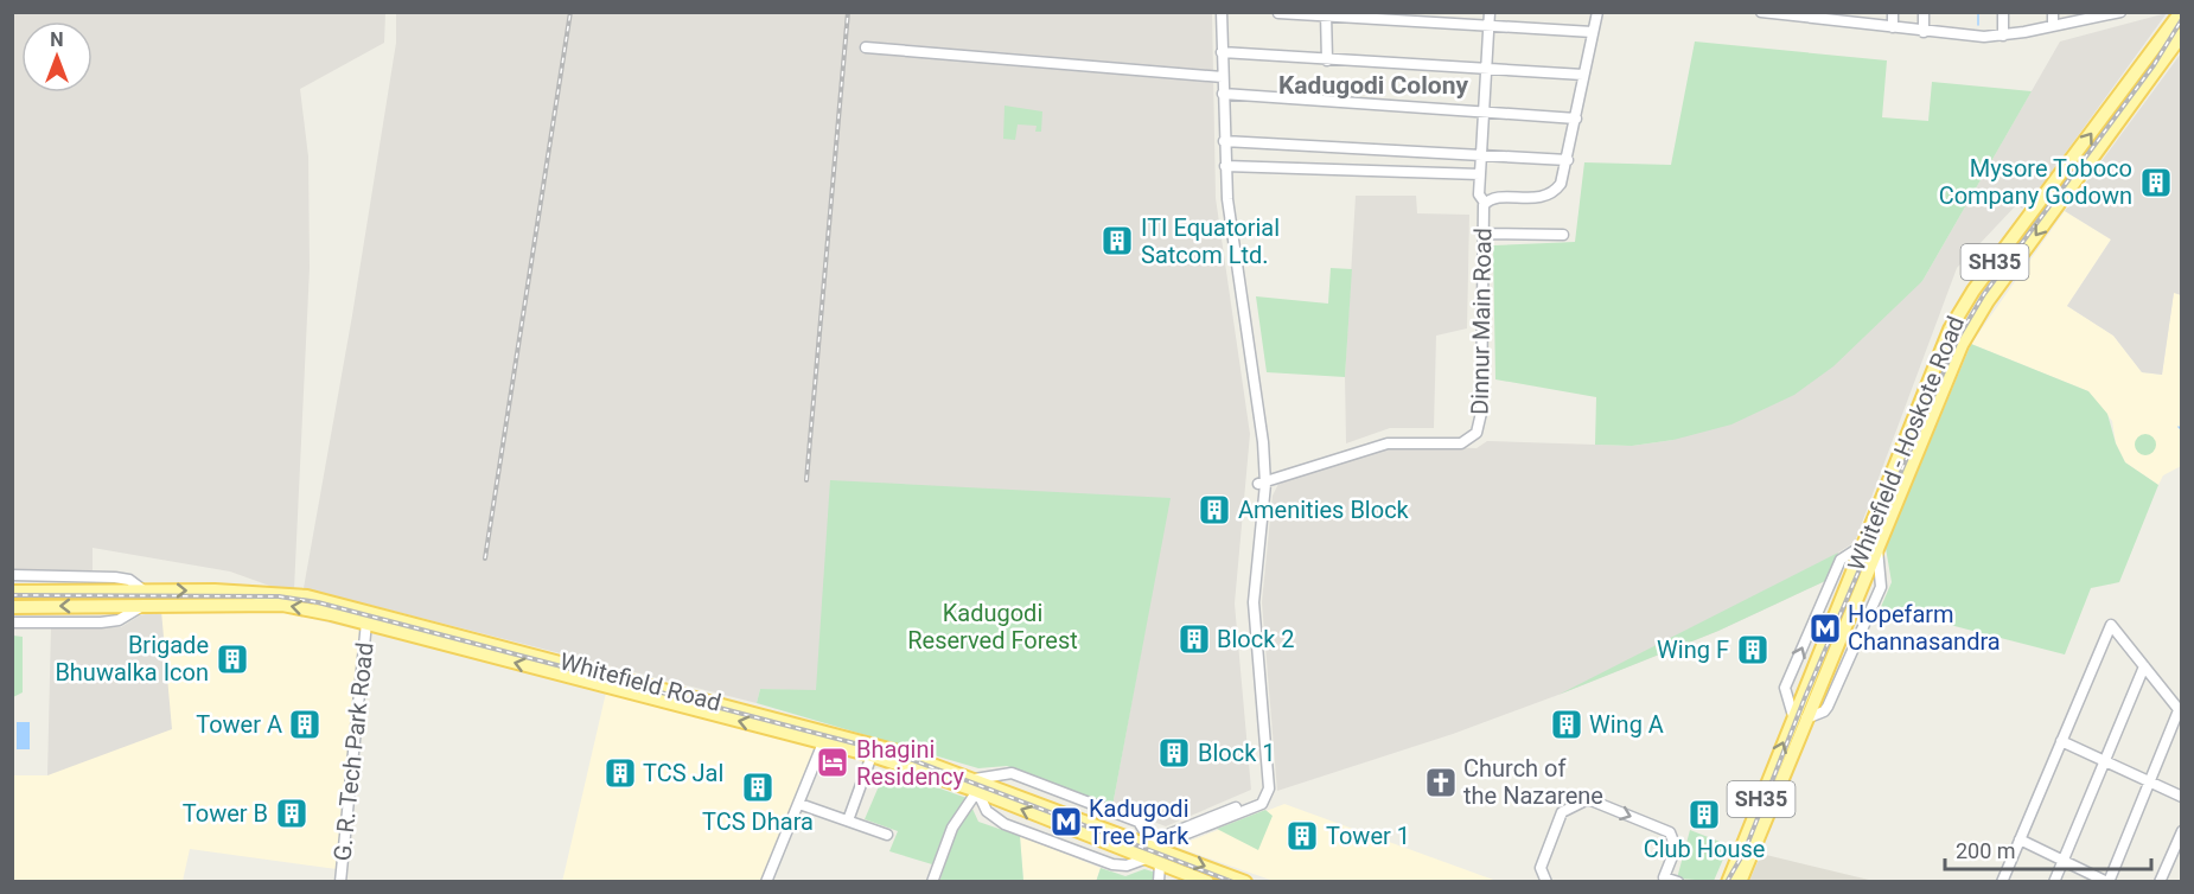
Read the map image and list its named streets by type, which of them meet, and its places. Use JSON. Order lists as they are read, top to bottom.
{
  "streets": {
    "main road": ["SH35", "Whitefield - Hoskote Road", "Whitefield Road"],
    "street": ["Dinnur Main Road", "G. R. Tech Park Road"]
  },
  "crossings": [
    ["SH35", "Whitefield - Hoskote Road"],
    ["Whitefield Road", "G. R. Tech Park Road"]
  ],
  "districts": ["Kadugodi Colony"],
  "parks": ["Kadugodi Reserved Forest"],
  "places": {
    "building": [
      "Mysore Toboco Company Godown",
      "ITI Equatorial Satcom Ltd.",
      "Amenities Block",
      "Block 2",
      "Wing F",
      "Brigade Bhuwalka Icon",
      "Tower A",
      "Wing A",
      "Block 1",
      "TCS Jal",
      "TCS Dhara",
      "Tower B",
      "Club House",
      "Tower 1"
    ],
    "metro station": ["Hopefarm Channasandra", "Kadugodi Tree Park"],
    "hotel": ["Bhagini Residency"],
    "church": ["Church of the Nazarene"]
  },
  "scale_bar": "200 m",
  "north": "top"
}
